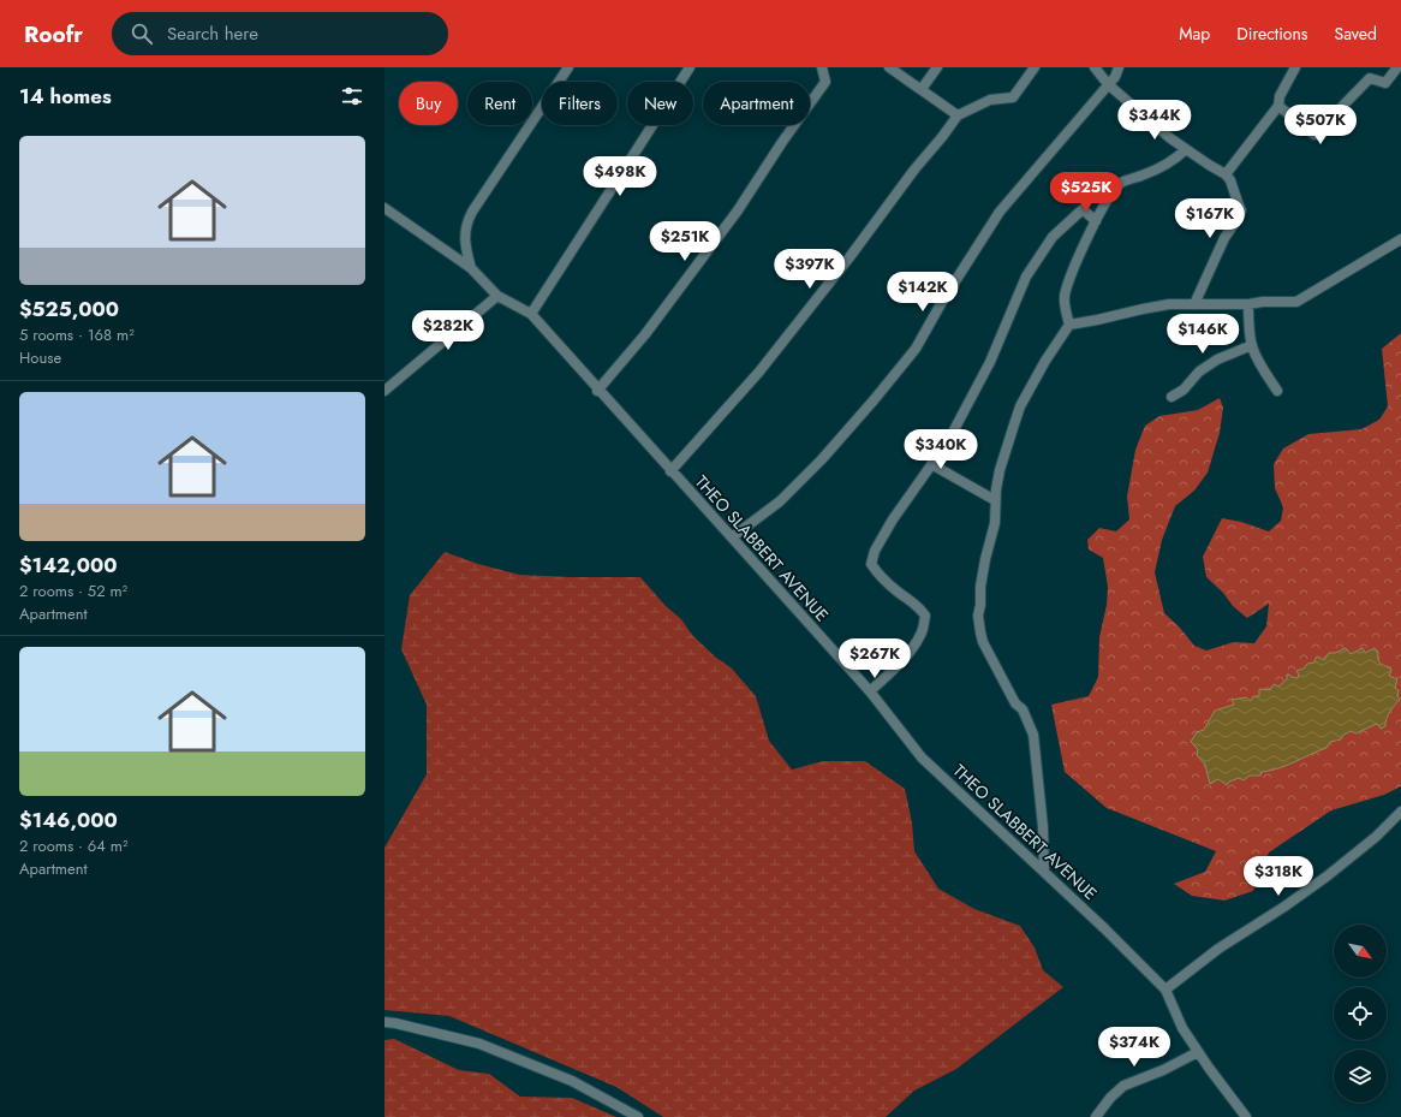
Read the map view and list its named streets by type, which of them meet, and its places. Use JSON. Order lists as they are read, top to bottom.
{
  "streets": {
    "street": ["THEO SLABBERT AVENUE"]
  },
  "north": "bottom right",
  "page": {
    "header": "Roofr",
    "search": "Search here",
    "nav": ["Map", "Directions", "Saved"],
    "heading": "14 homes",
    "chip": [
      "Buy",
      "Rent",
      "Filters",
      "New",
      "Apartment"
    ],
    "price": [
      "$344K",
      "$507K",
      "$498K",
      "$525K",
      "$167K",
      "$251K",
      "$397K",
      "$142K",
      "$282K",
      "$146K",
      "$340K",
      "$267K",
      "$318K",
      "$374K"
    ],
    "list": [
      {
        "name": "$525,000",
        "note": "5 rooms · 168 m² · House"
      },
      {
        "name": "$142,000",
        "note": "2 rooms · 52 m² · Apartment"
      },
      {
        "name": "$146,000",
        "note": "2 rooms · 64 m² · Apartment"
      }
    ]
  }
}
